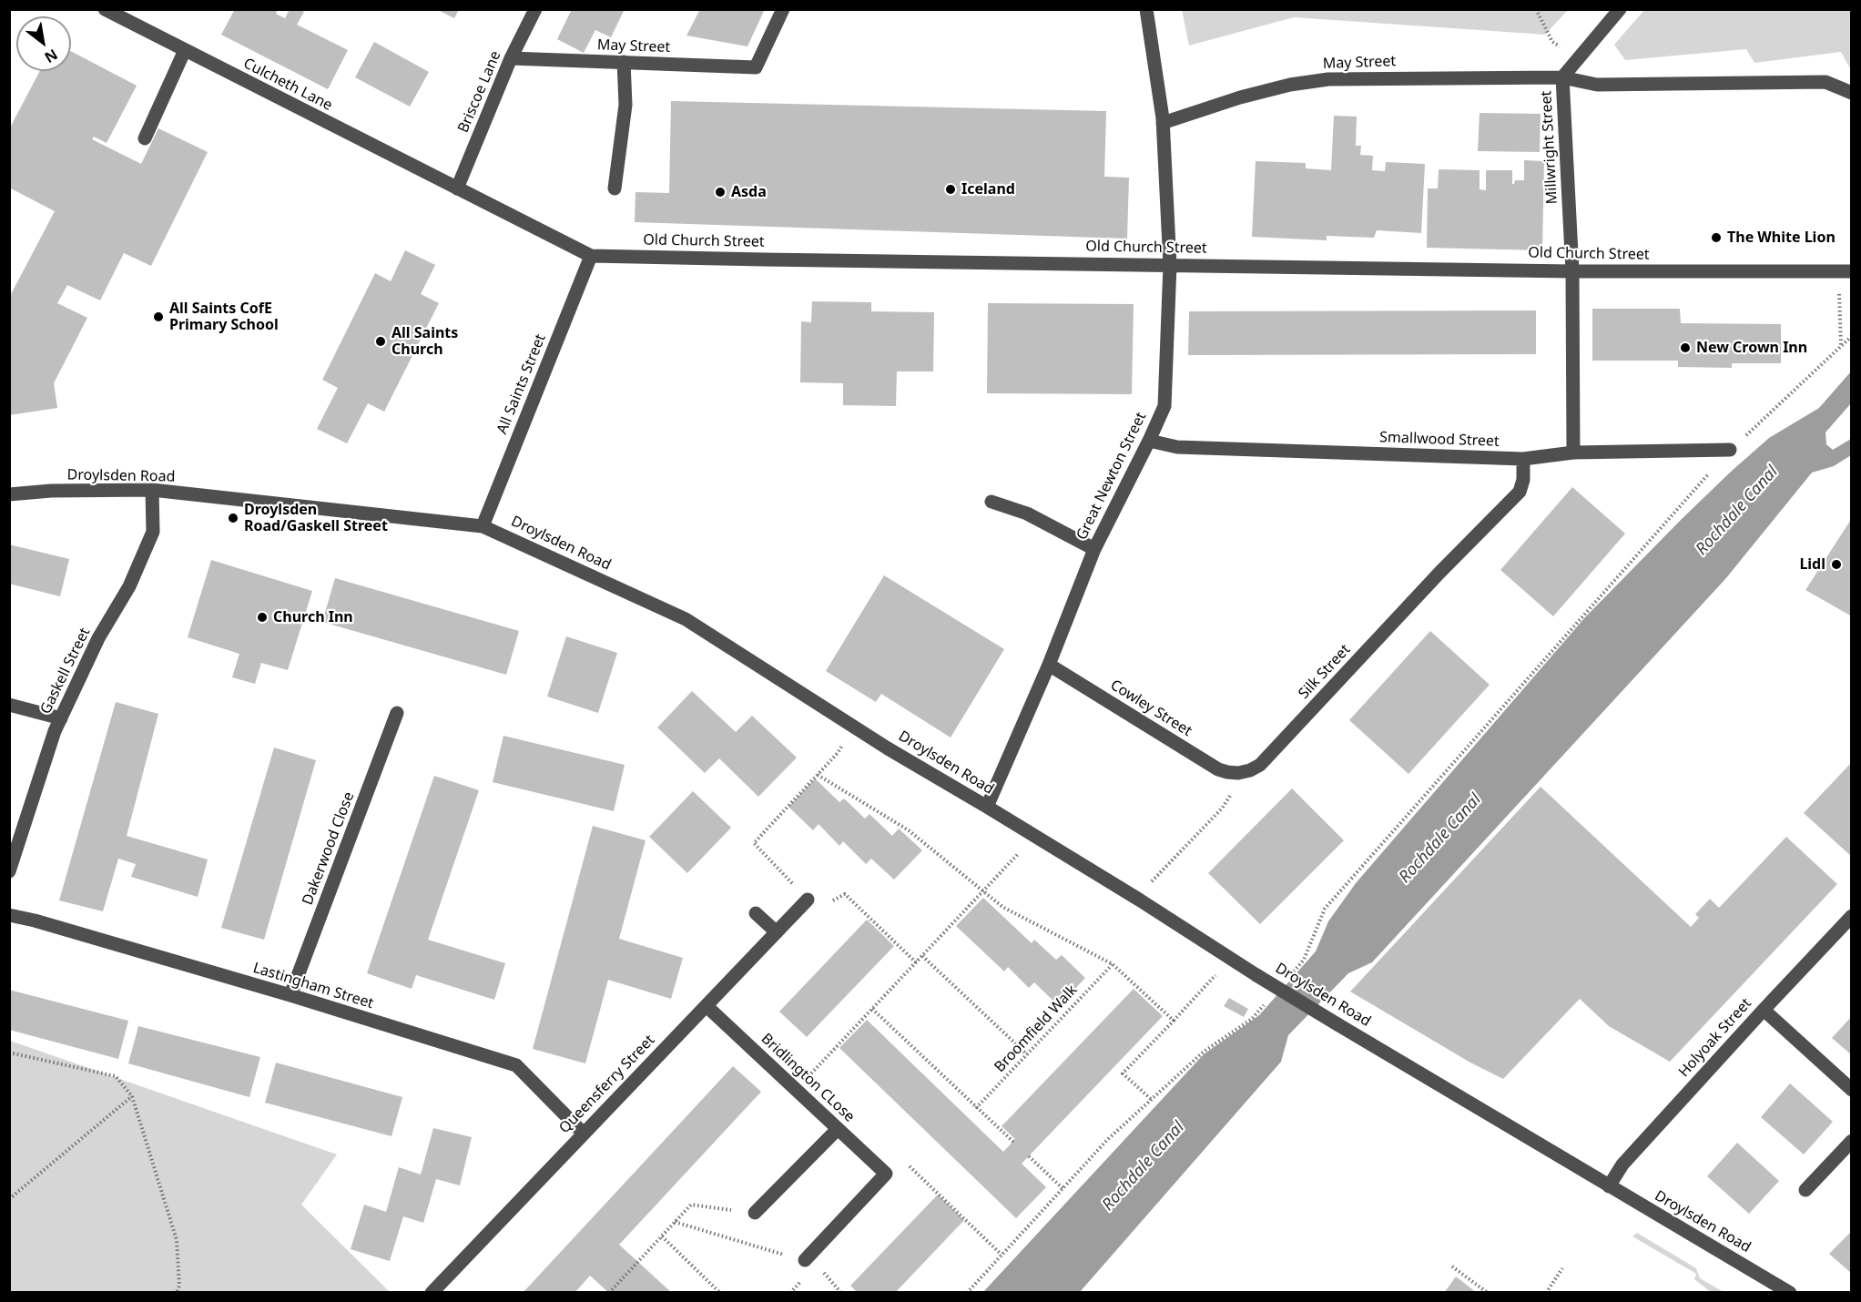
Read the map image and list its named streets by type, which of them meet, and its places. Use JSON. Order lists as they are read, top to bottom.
{
  "streets": {
    "street": [
      "May Street",
      "Culcheth Lane",
      "Briscoe Lane",
      "Millwright Street",
      "Old Church Street",
      "All Saints Street",
      "Smallwood Street",
      "Droylsden Road",
      "Great Newton Street",
      "Gaskell Street",
      "Silk Street",
      "Cowley Street",
      "Dakerwood Close",
      "Lastingham Street",
      "Holyoak Street",
      "Bridlington CLose",
      "Queensferry Street"
    ],
    "path": ["Broomfield Walk"]
  },
  "crossings": [
    ["May Street", "Briscoe Lane"],
    ["May Street", "Millwright Street"],
    ["May Street", "Great Newton Street"],
    ["Culcheth Lane", "Briscoe Lane"],
    ["Culcheth Lane", "Old Church Street"],
    ["Briscoe Lane", "Old Church Street"],
    ["Millwright Street", "Old Church Street"],
    ["Millwright Street", "Smallwood Street"],
    ["Old Church Street", "All Saints Street"],
    ["Old Church Street", "Great Newton Street"],
    ["All Saints Street", "Droylsden Road"],
    ["Smallwood Street", "Great Newton Street"],
    ["Smallwood Street", "Silk Street"],
    ["Droylsden Road", "Great Newton Street"],
    ["Droylsden Road", "Gaskell Street"],
    ["Droylsden Road", "Holyoak Street"],
    ["Great Newton Street", "Cowley Street"],
    ["Silk Street", "Cowley Street"],
    ["Dakerwood Close", "Lastingham Street"],
    ["Lastingham Street", "Queensferry Street"],
    ["Bridlington CLose", "Queensferry Street"]
  ],
  "water": ["Rochdale Canal"],
  "places": [
    "Iceland",
    "Asda",
    "The White Lion",
    "All Saints CofE Primary School",
    "All Saints Church",
    "New Crown Inn",
    "Droylsden Road/Gaskell Street",
    "Lidl",
    "Church Inn"
  ],
  "north": "bottom right"
}
